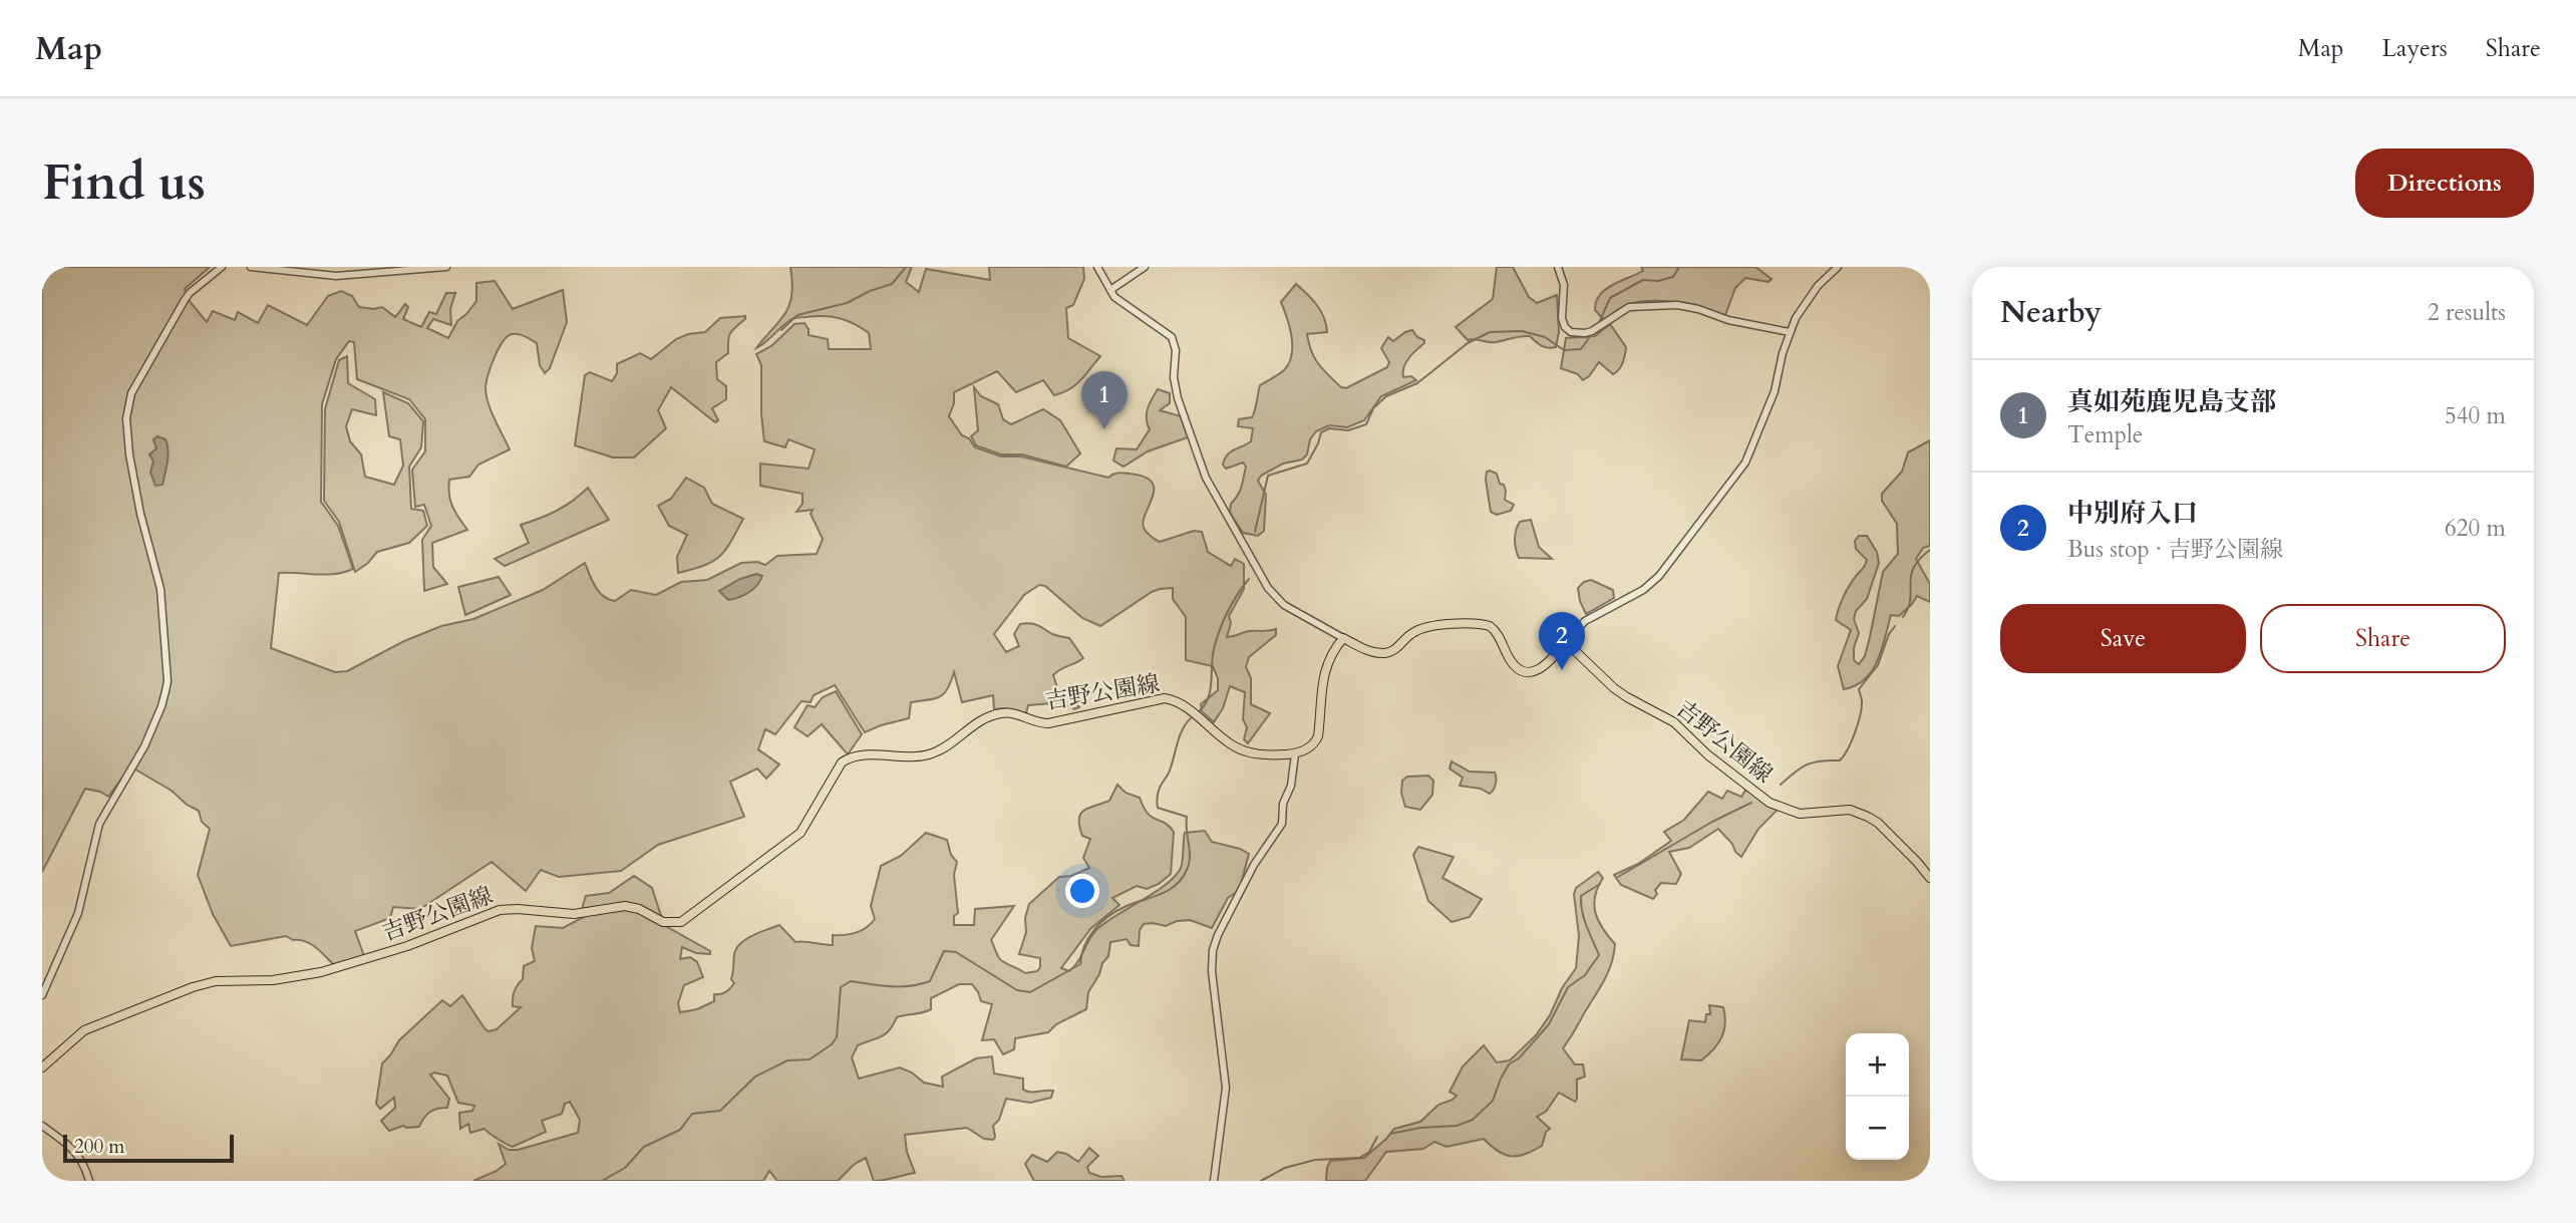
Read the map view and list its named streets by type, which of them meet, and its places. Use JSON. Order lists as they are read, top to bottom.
{
  "streets": {
    "main road": ["吉野公園線"]
  },
  "scale_bar": "200 m",
  "page": {
    "header": "Map",
    "nav": ["Map", "Layers", "Share"],
    "buttons": [
      "Directions",
      ["Save", "Share"]
    ],
    "title": "Find us",
    "heading": ["Nearby", "2 results"],
    "list": [
      {
        "mark": "1",
        "name": "真如苑鹿児島支部",
        "note": "Temple",
        "value": "540 m"
      },
      {
        "mark": "2",
        "name": "中別府入口",
        "note": "Bus stop · 吉野公園線",
        "value": "620 m"
      }
    ],
    "pins": ["1", "2"],
    "map_buttons": ["+", "−"],
    "scale": "200 m"
  }
}
